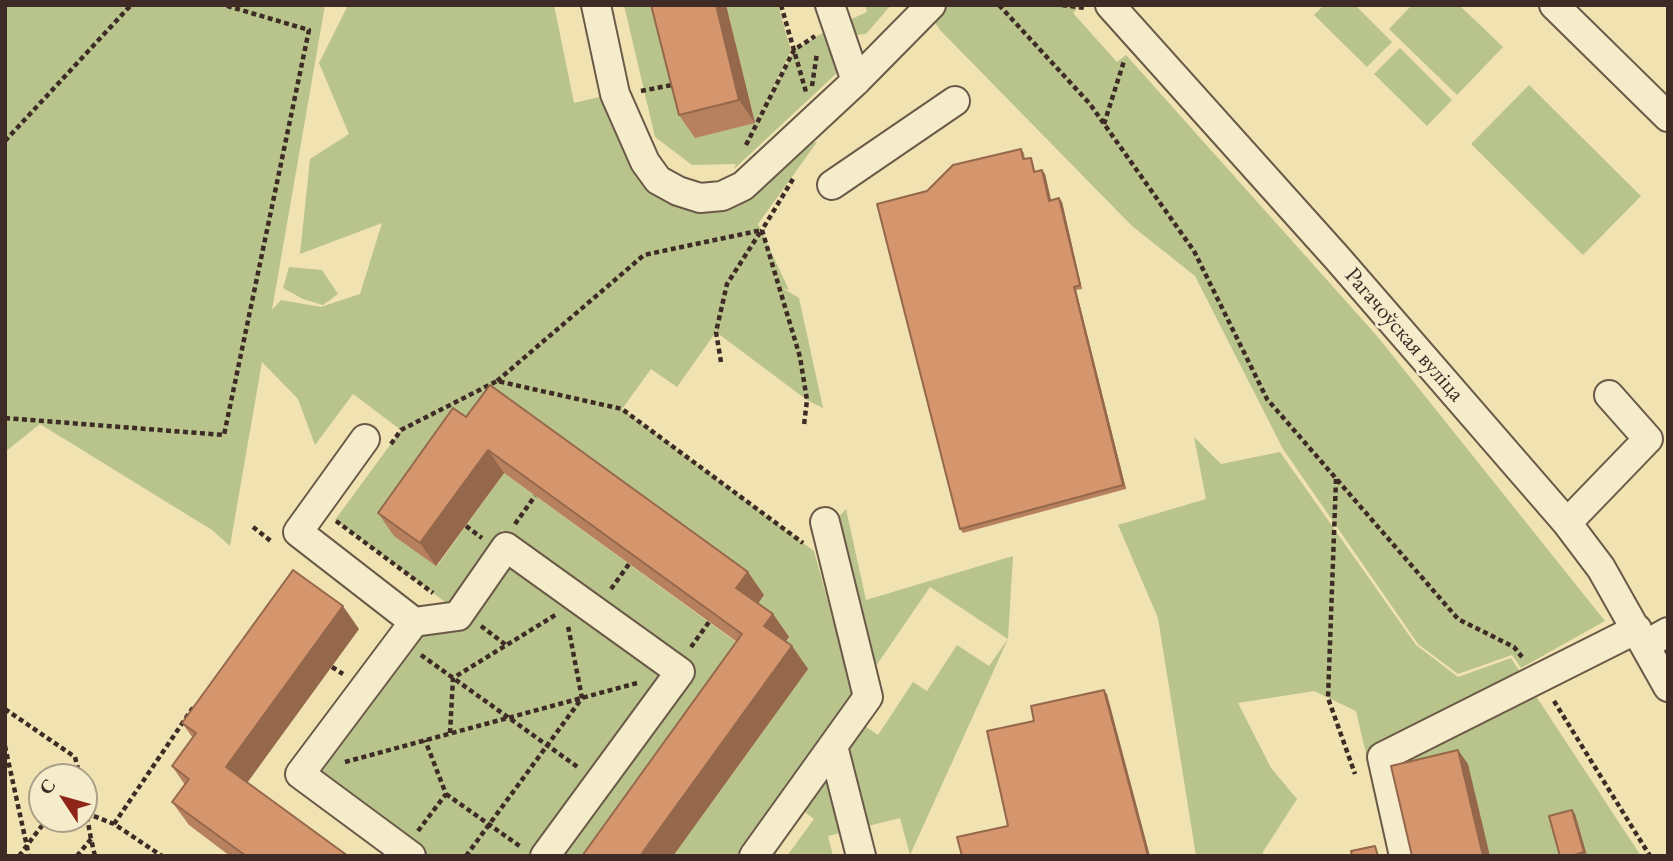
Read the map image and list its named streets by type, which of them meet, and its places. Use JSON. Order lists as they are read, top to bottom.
{
  "streets": {
    "street": ["Рагачоўская вуліца"]
  },
  "north": "top left"
}
